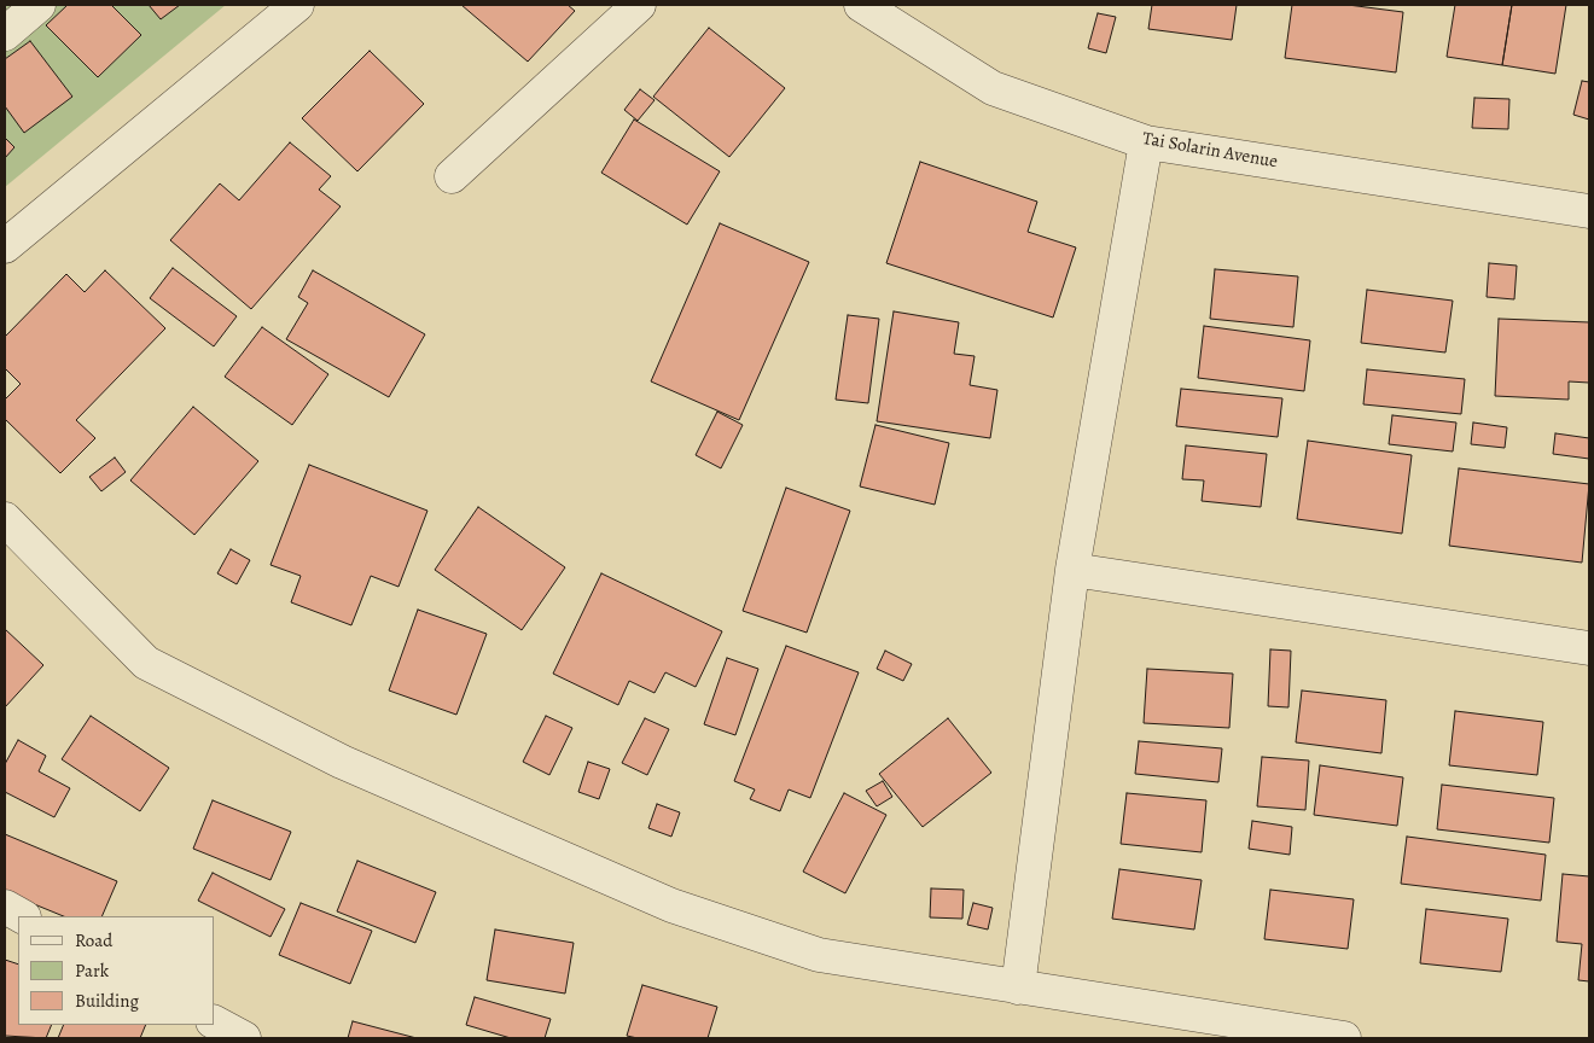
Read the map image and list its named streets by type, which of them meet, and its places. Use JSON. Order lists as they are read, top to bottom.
{
  "streets": {
    "street": ["Tai Solarin Avenue"]
  },
  "legend": ["Road", "Park", "Building"]
}
